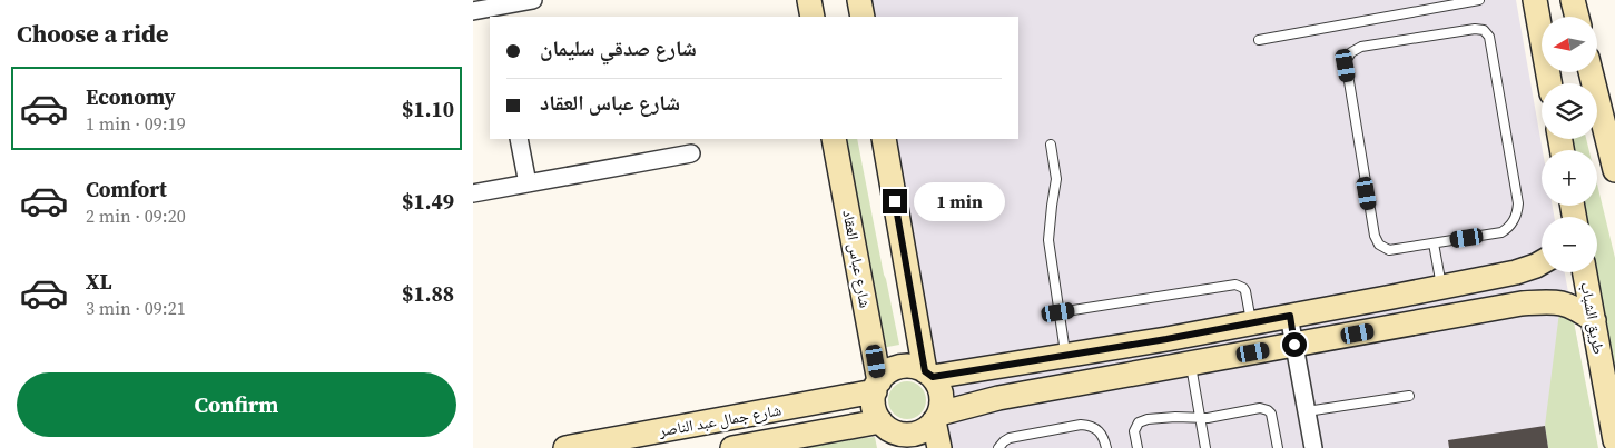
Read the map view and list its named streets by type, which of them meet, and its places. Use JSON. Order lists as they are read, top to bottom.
{
  "streets": {
    "main road": ["شارع عباس العقاد", "طريق الشباب", "شارع جمال عبد الناصر"]
  },
  "crossings": [
    ["شارع عباس العقاد", "شارع جمال عبد الناصر"]
  ],
  "north": "left",
  "page": {
    "heading": "Choose a ride",
    "map_buttons": ["+", "−"],
    "banner": ["شارع صدقي سليمان", "شارع عباس العقاد"],
    "list": [
      {
        "name": "Economy",
        "note": "1 min · 09:19",
        "value": "$1.10"
      },
      {
        "name": "Comfort",
        "note": "2 min · 09:20",
        "value": "$1.49"
      },
      {
        "name": "XL",
        "note": "3 min · 09:21",
        "value": "$1.88"
      }
    ],
    "bubble": "1 min",
    "buttons": "Confirm"
  }
}
